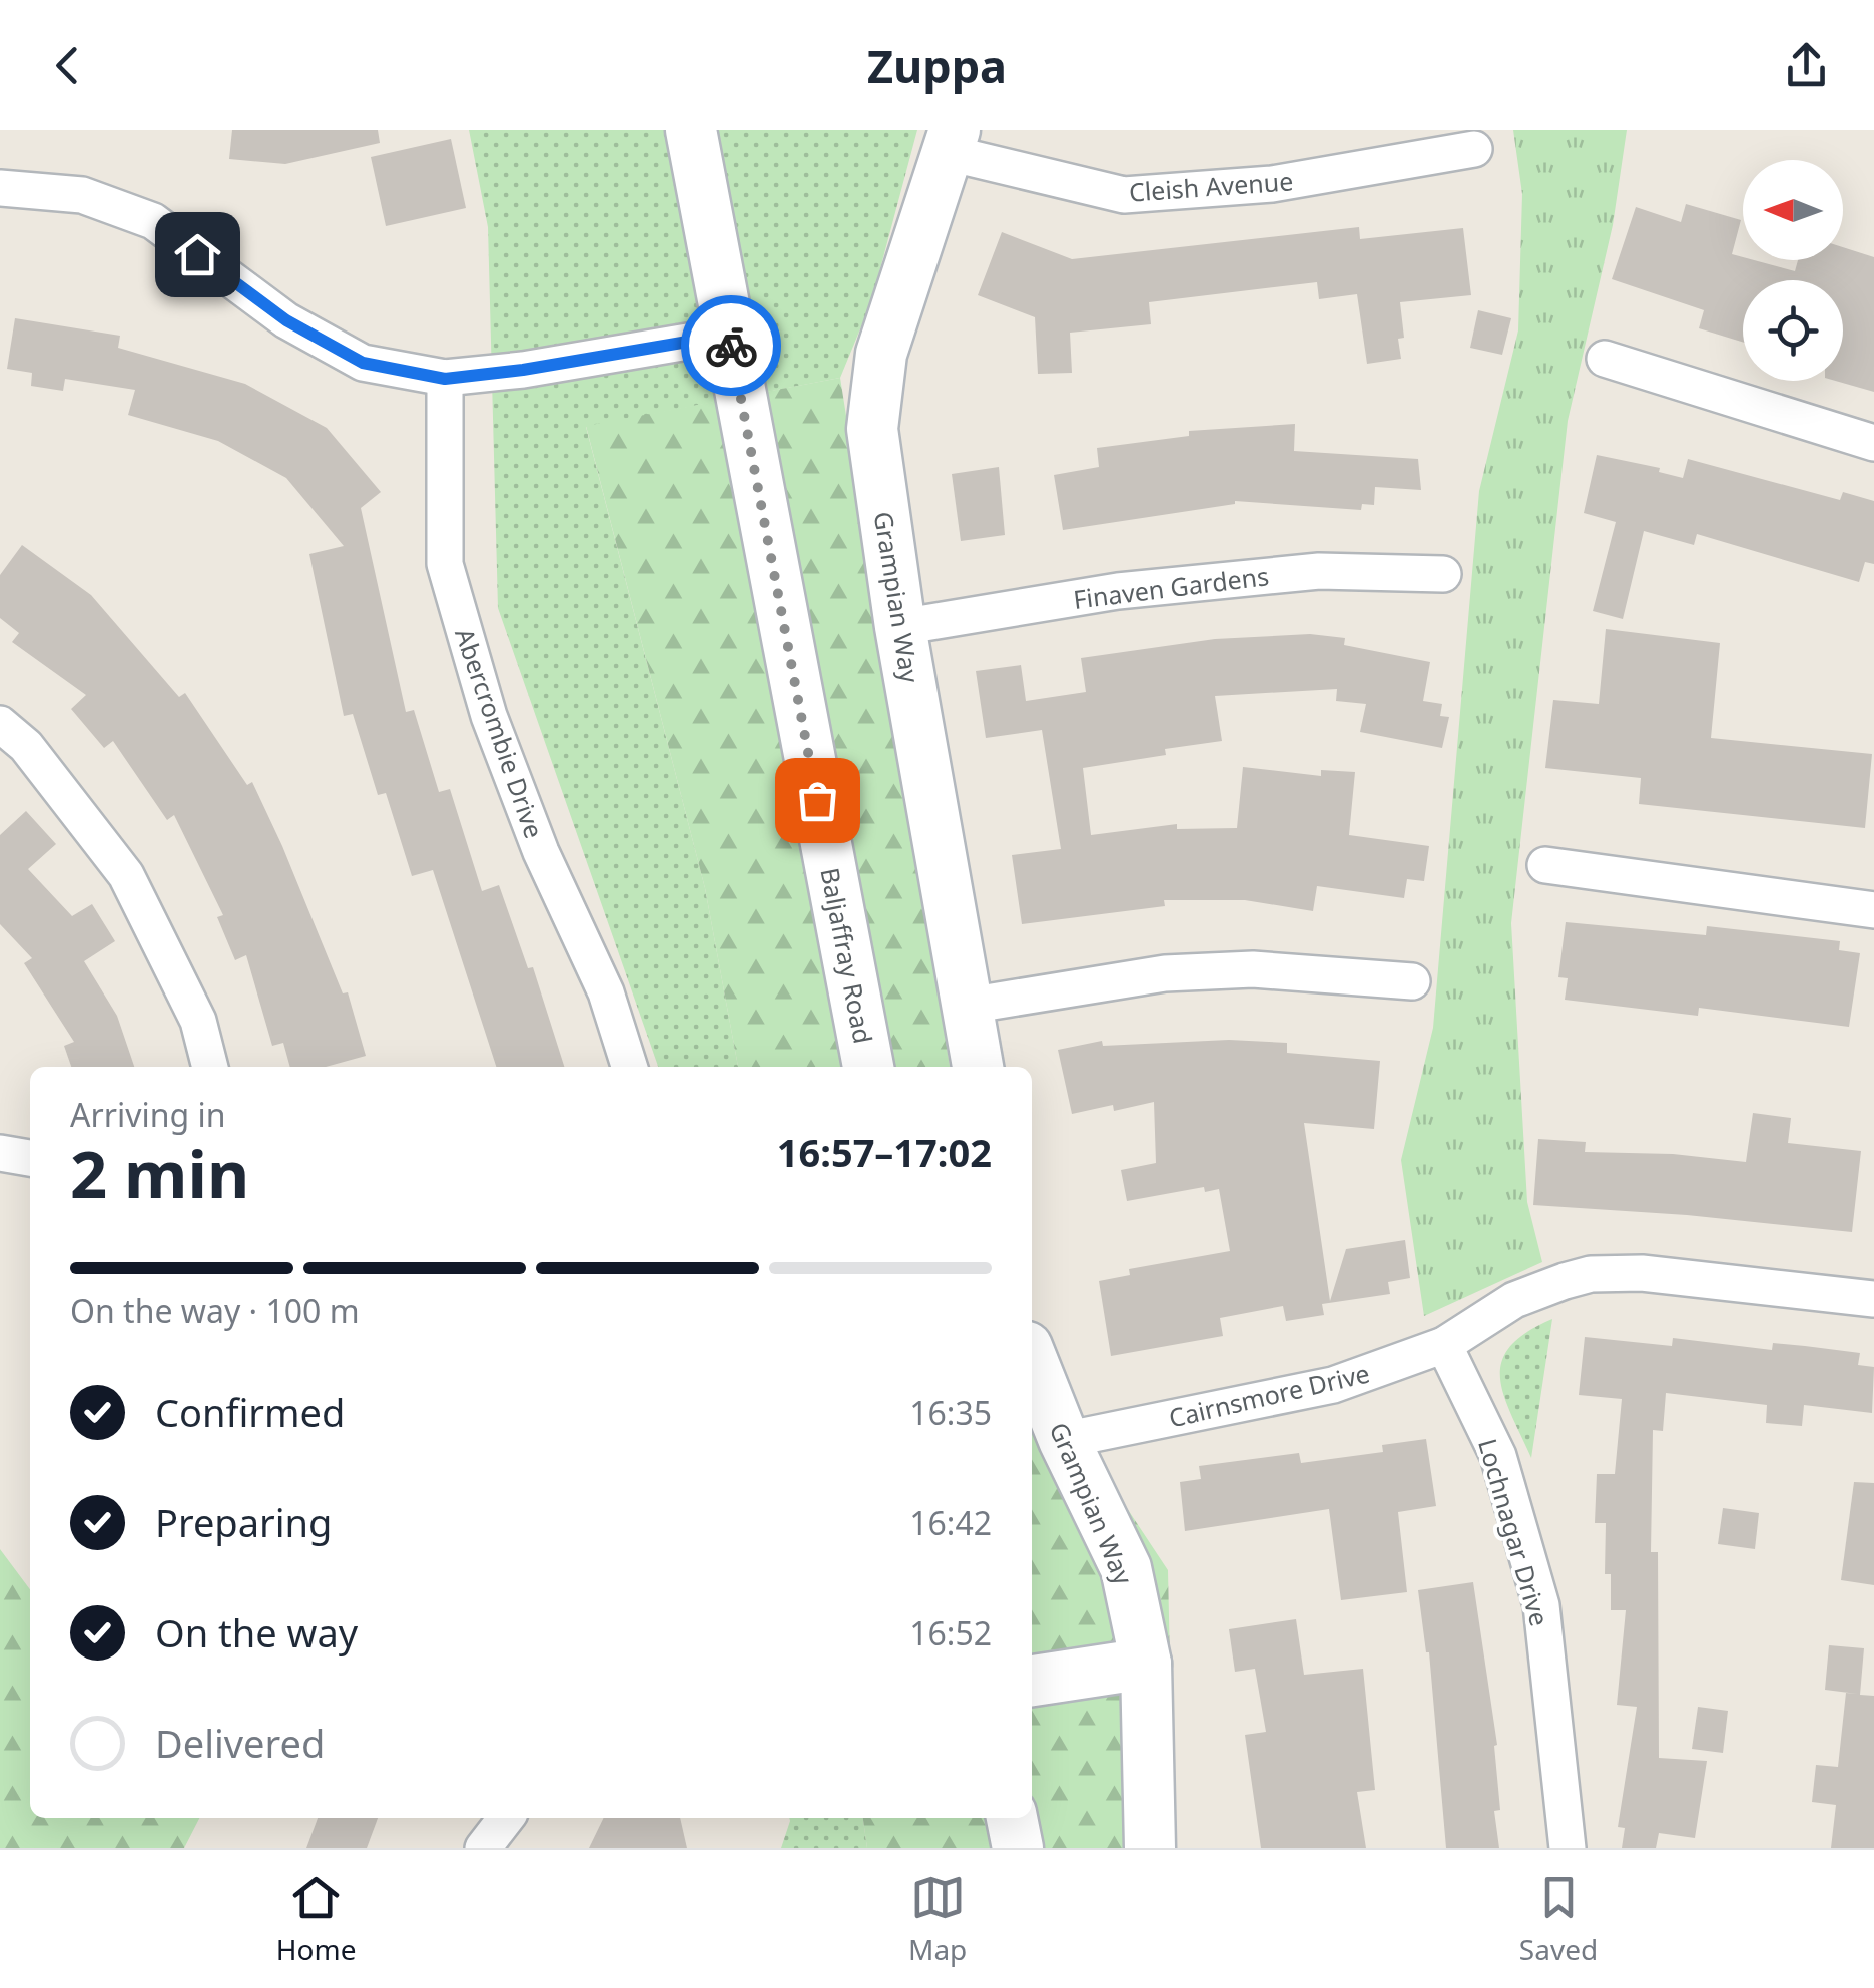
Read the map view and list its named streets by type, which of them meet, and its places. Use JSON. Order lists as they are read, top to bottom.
{
  "streets": {
    "street": [
      "Cleish Avenue",
      "Finaven Gardens",
      "Grampian Way",
      "Abercrombie Drive",
      "Baljaffray Road",
      "Cairnsmore Drive",
      "Lochnagar Drive"
    ]
  },
  "crossings": [
    ["Cleish Avenue", "Grampian Way"],
    ["Finaven Gardens", "Grampian Way"],
    ["Grampian Way", "Cairnsmore Drive"],
    ["Cairnsmore Drive", "Lochnagar Drive"]
  ],
  "north": "left",
  "page": {
    "header": "Zuppa",
    "heading": ["2 min", "Arriving in", "16:57–17:02"],
    "bar": "On the way · 100 m",
    "list": [
      ["Confirmed", "16:35"],
      ["Preparing", "16:42"],
      ["On the way", "16:52"],
      "Delivered"
    ],
    "tabs": ["Home", "Map", "Saved"]
  }
}
